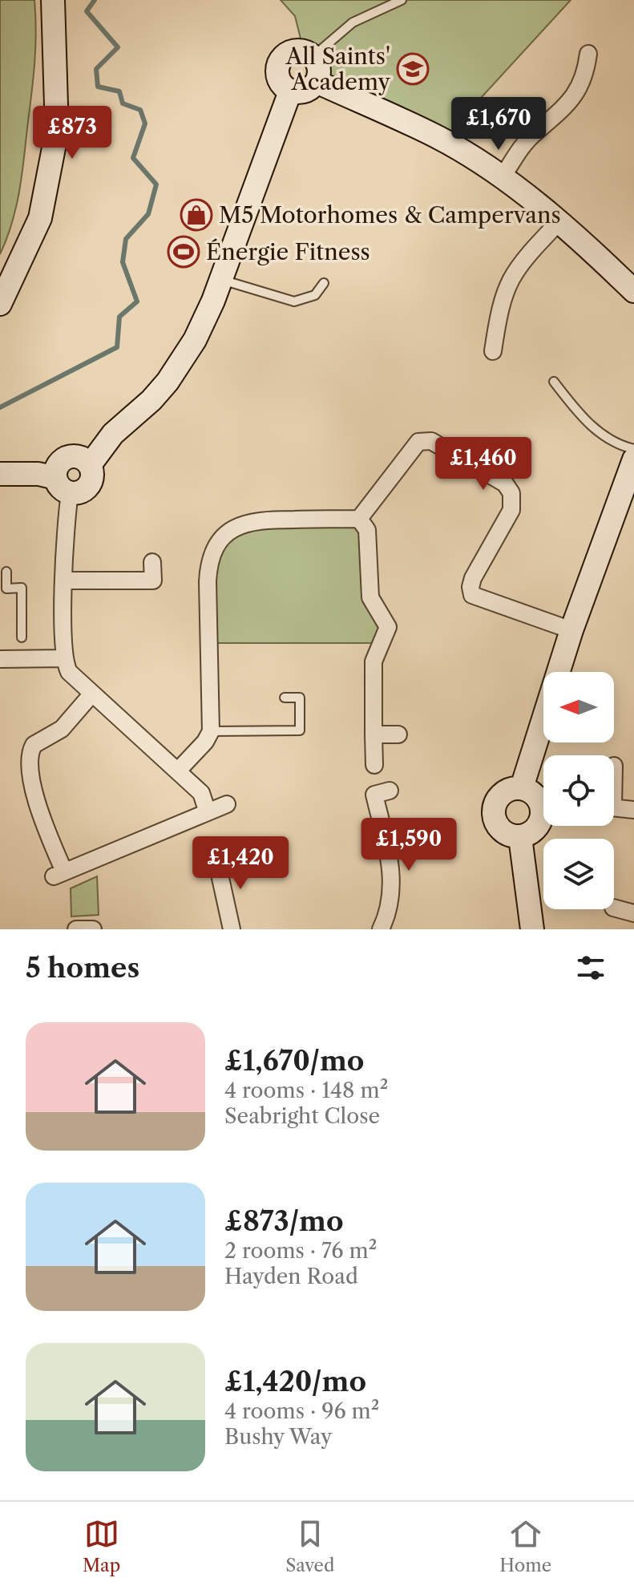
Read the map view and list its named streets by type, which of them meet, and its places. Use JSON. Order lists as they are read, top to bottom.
{
  "places": {
    "school or university": ["All Saints' Academy"],
    "shop": ["M5 Motorhomes & Campervans"],
    "sports": ["Énergie Fitness"]
  },
  "north": "left",
  "page": {
    "price": [
      "£1,670",
      "£873",
      "£1,460",
      "£1,590",
      "£1,420"
    ],
    "heading": "5 homes",
    "list": [
      {
        "name": "£1,670/mo",
        "note": "4 rooms · 148 m² · Seabright Close"
      },
      {
        "name": "£873/mo",
        "note": "2 rooms · 76 m² · Hayden Road"
      },
      {
        "name": "£1,420/mo",
        "note": "4 rooms · 96 m² · Bushy Way"
      }
    ],
    "tabs": ["Map", "Saved", "Home"]
  }
}
